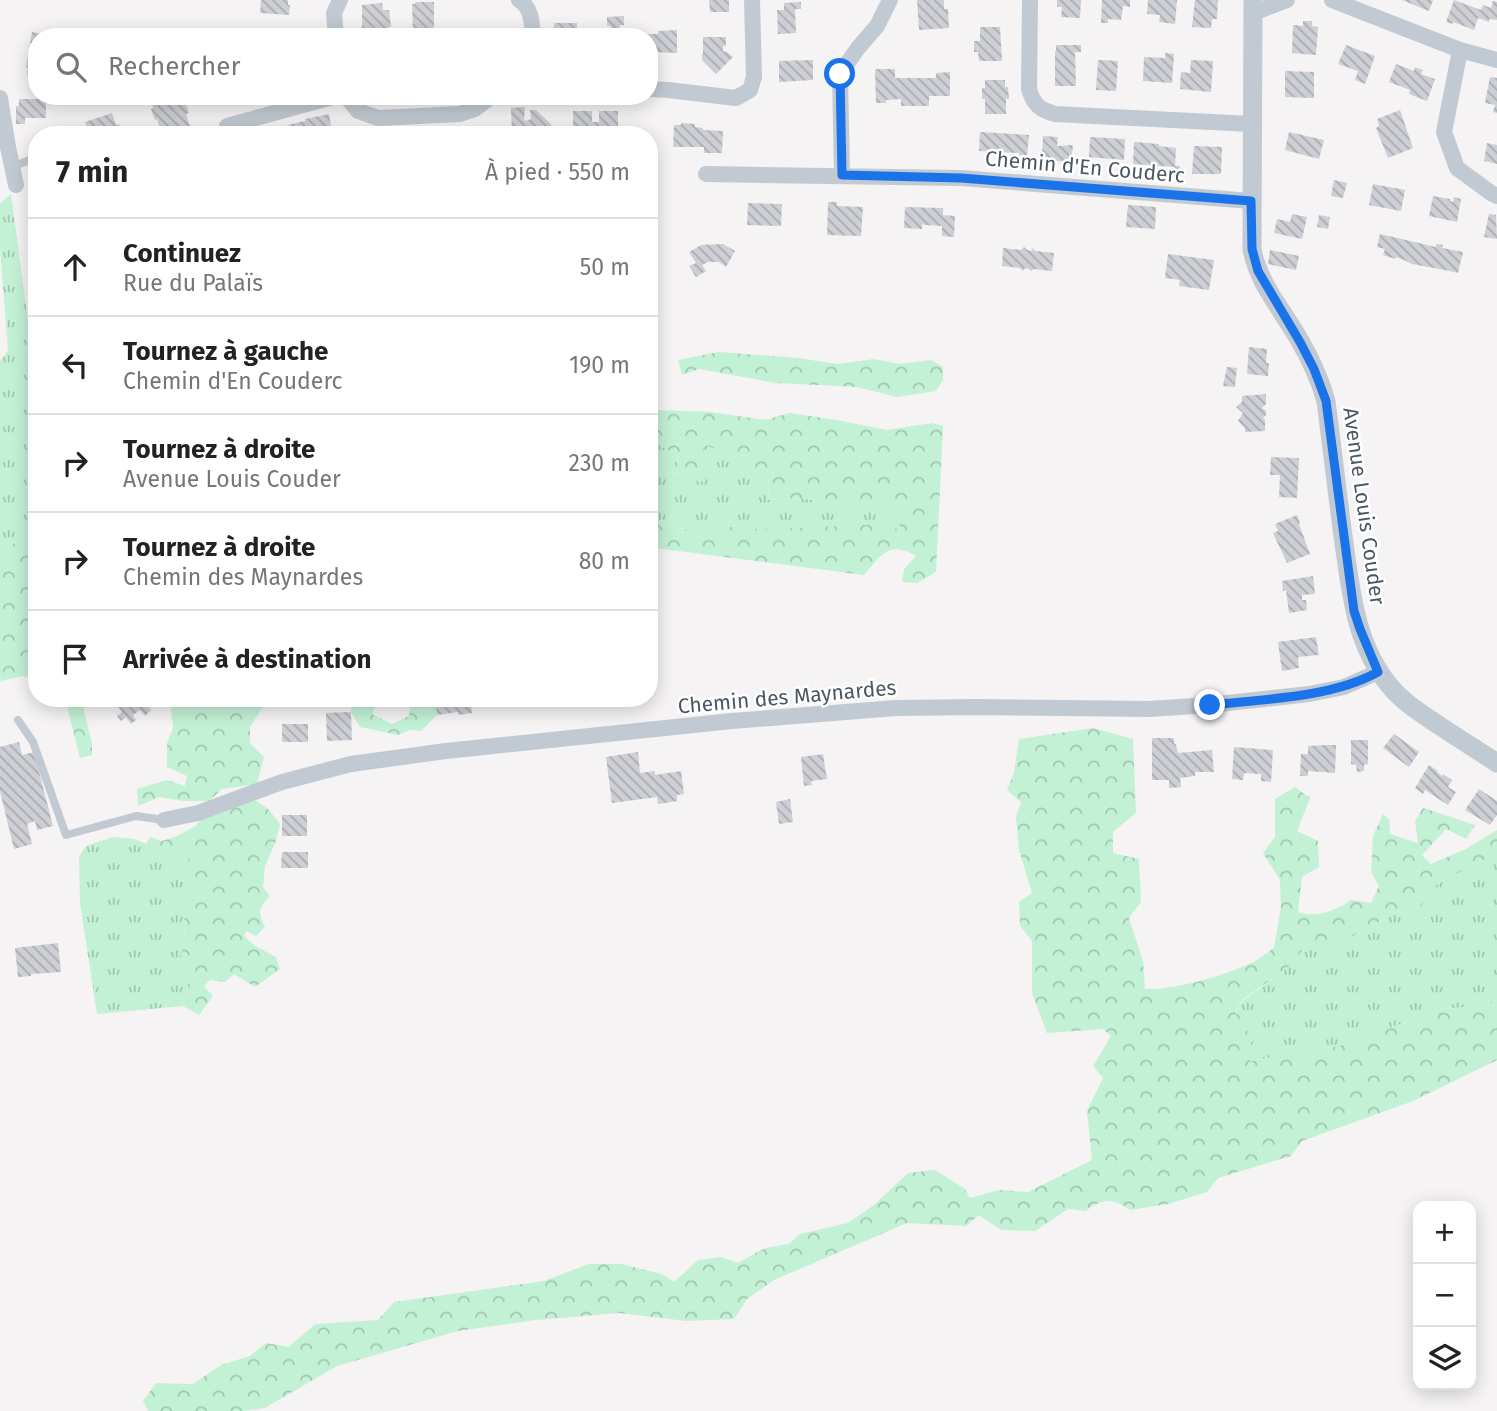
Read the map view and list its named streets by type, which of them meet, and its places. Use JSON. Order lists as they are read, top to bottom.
{
  "streets": {
    "street": ["Chemin d'En Couderc", "Avenue Louis Couder", "Chemin des Maynardes"]
  },
  "crossings": [
    ["Chemin d'En Couderc", "Avenue Louis Couder"],
    ["Avenue Louis Couder", "Chemin des Maynardes"]
  ],
  "page": {
    "search": "Rechercher",
    "heading": ["7 min", "À pied · 550 m"],
    "list": [
      ["Continuez", "Rue du Palaïs", "50 m"],
      ["Tournez à gauche", "Chemin d'En Couderc", "190 m"],
      ["Tournez à droite", "Avenue Louis Couder", "230 m"],
      ["Tournez à droite", "Chemin des Maynardes", "80 m"],
      "Arrivée à destination"
    ],
    "map_buttons": ["+", "−"]
  }
}
